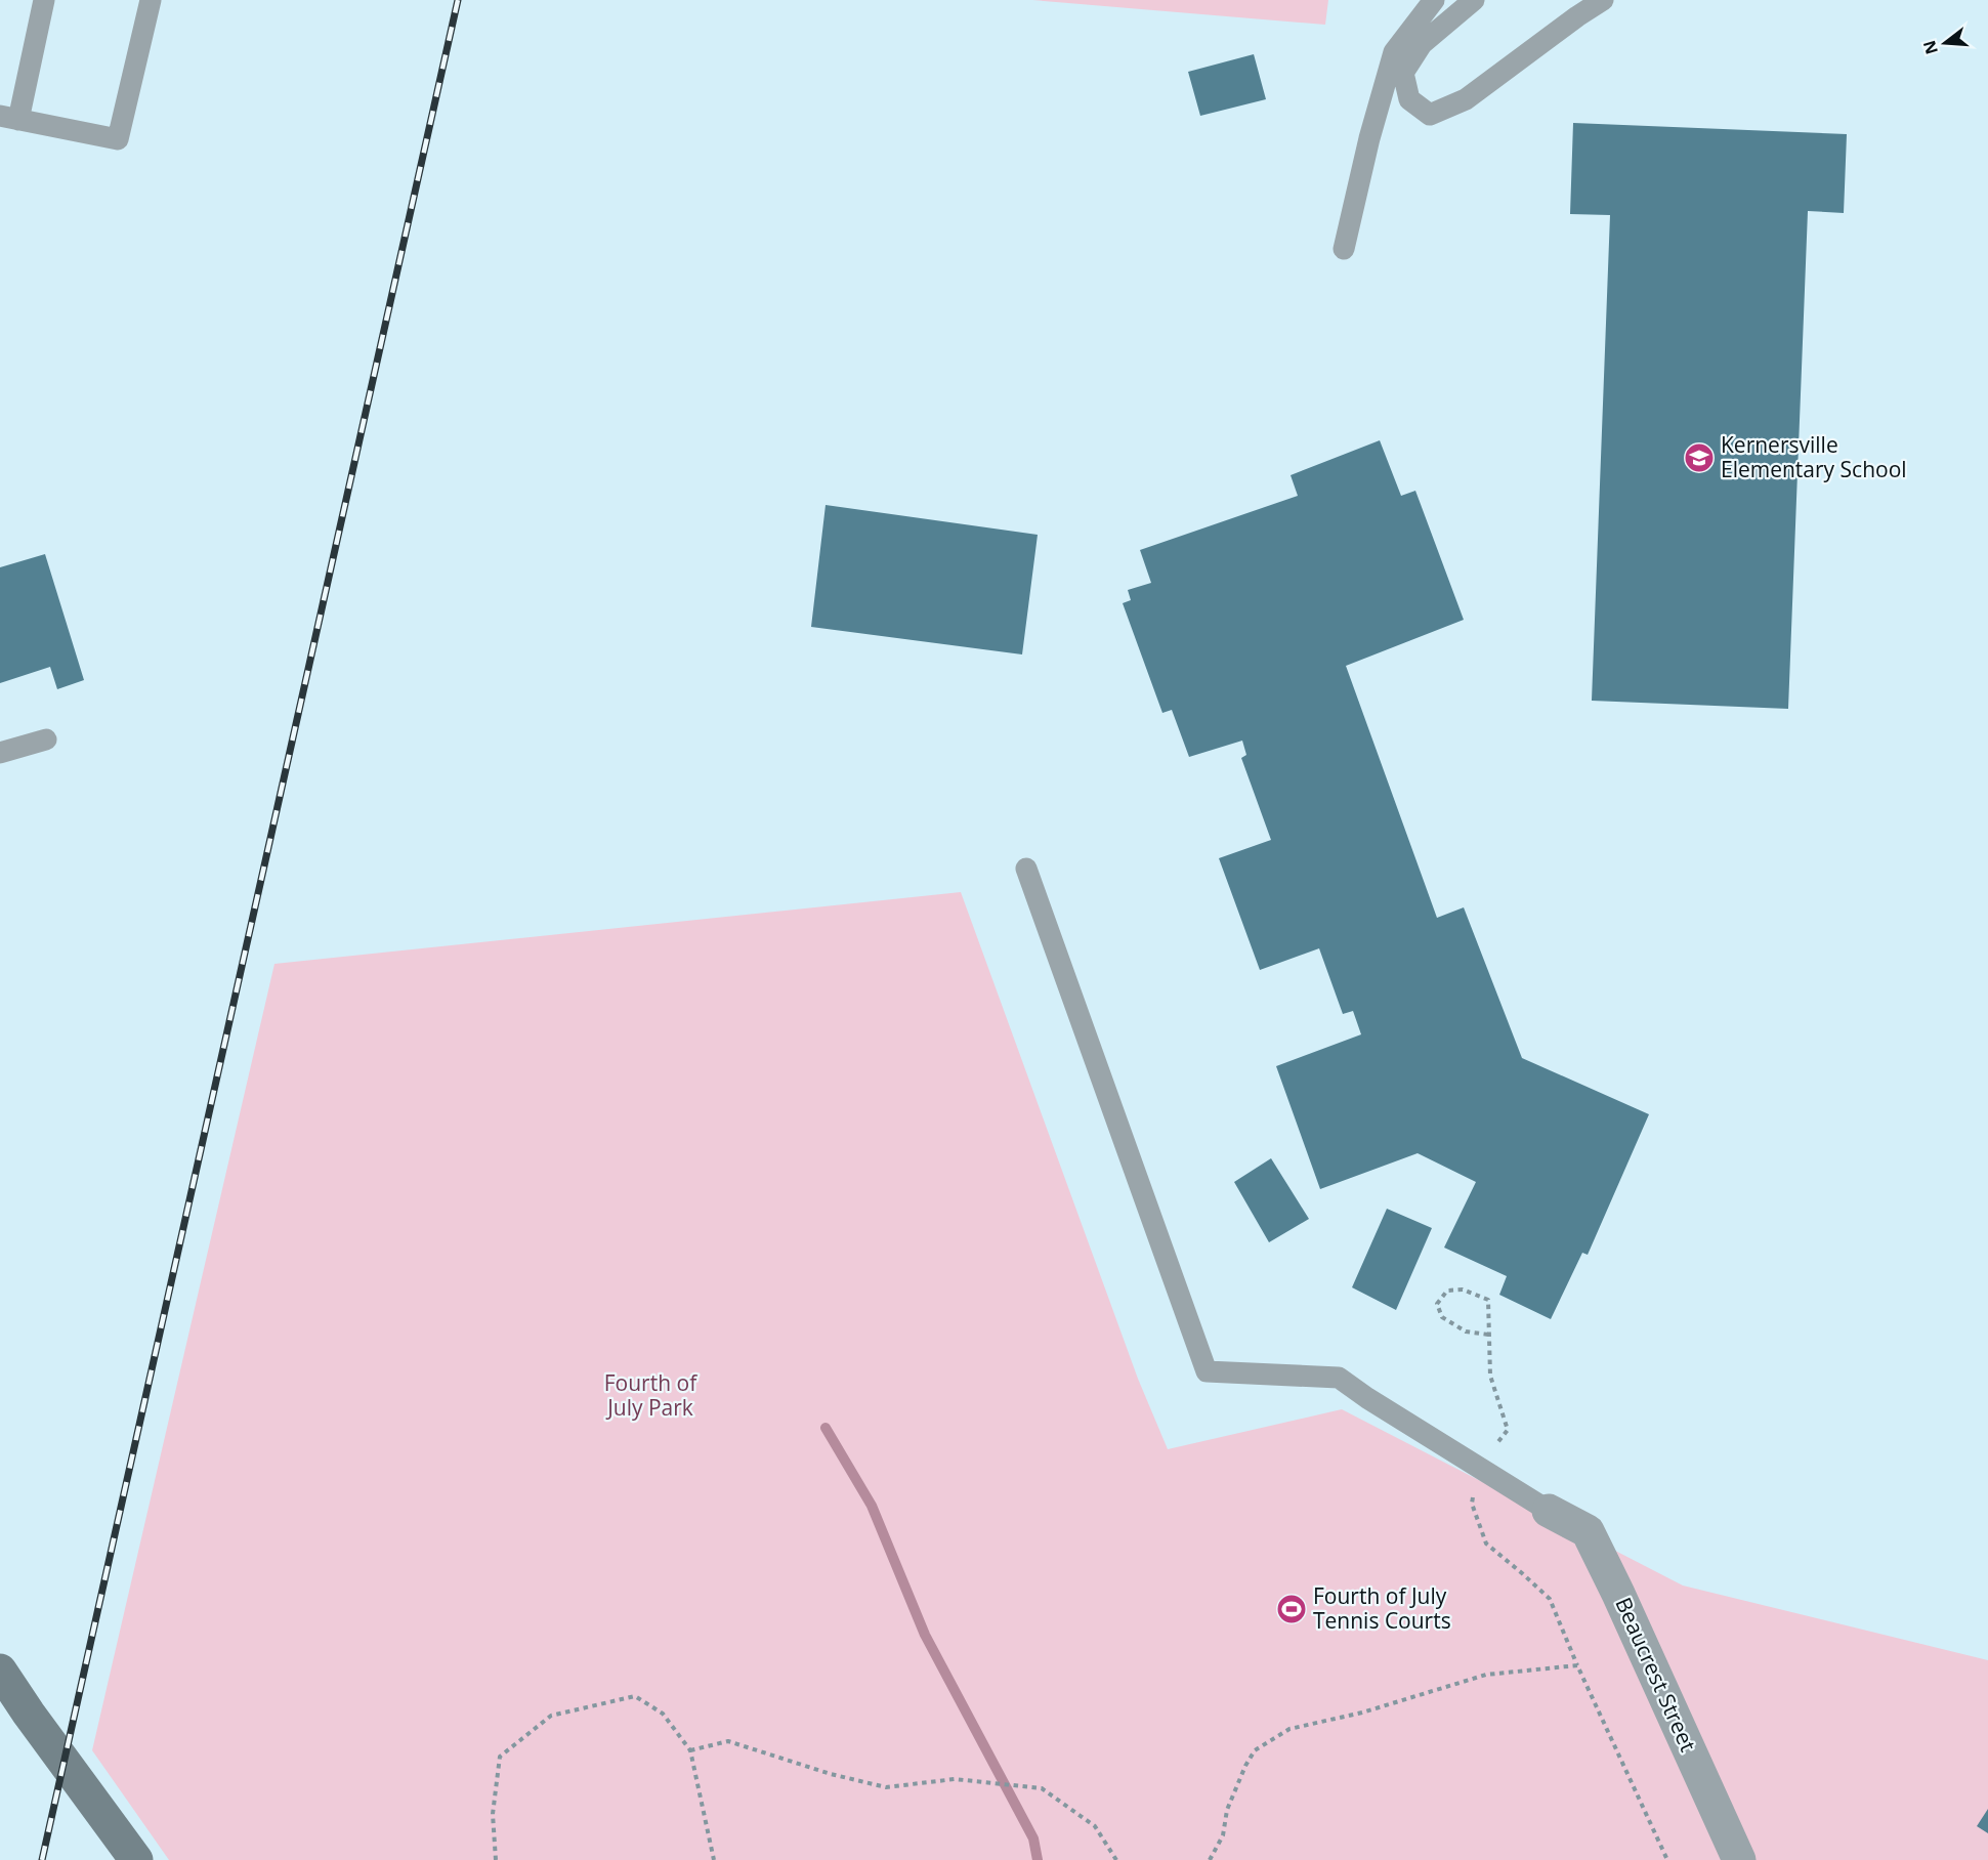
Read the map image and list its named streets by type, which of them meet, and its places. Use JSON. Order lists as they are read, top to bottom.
{
  "streets": {
    "street": ["Beaucrest Street"]
  },
  "parks": ["Fourth of July Park"],
  "places": {
    "school or university": ["Kernersville Elementary School"],
    "sports": ["Fourth of July Tennis Courts"]
  },
  "north": "left"
}
